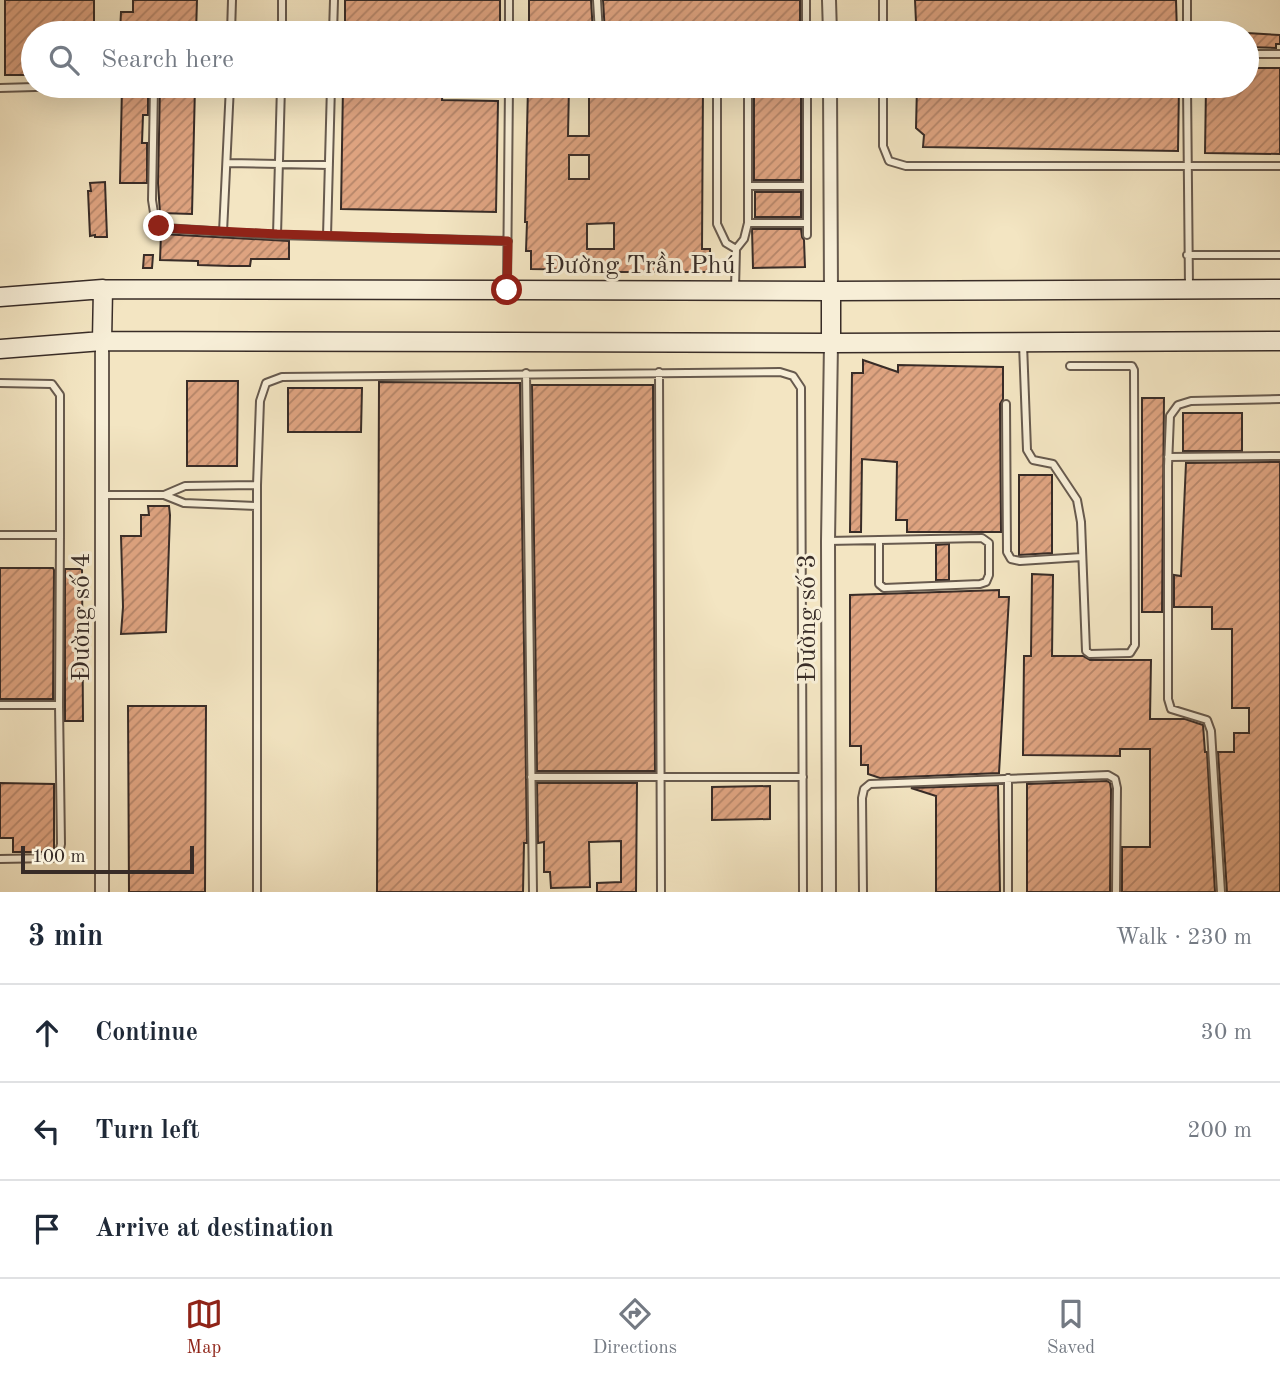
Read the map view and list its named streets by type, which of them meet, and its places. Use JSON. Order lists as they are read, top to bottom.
{
  "streets": {
    "main road": ["Đường Trần Phú"],
    "street": ["Đường số 4", "Đường số 3"]
  },
  "scale_bar": "100 m",
  "page": {
    "search": "Search here",
    "scale": "100 m",
    "heading": ["3 min", "Walk · 230 m"],
    "list": [
      ["Continue", "30 m"],
      ["Turn left", "200 m"],
      "Arrive at destination"
    ],
    "nav": ["Map", "Directions", "Saved"]
  }
}
